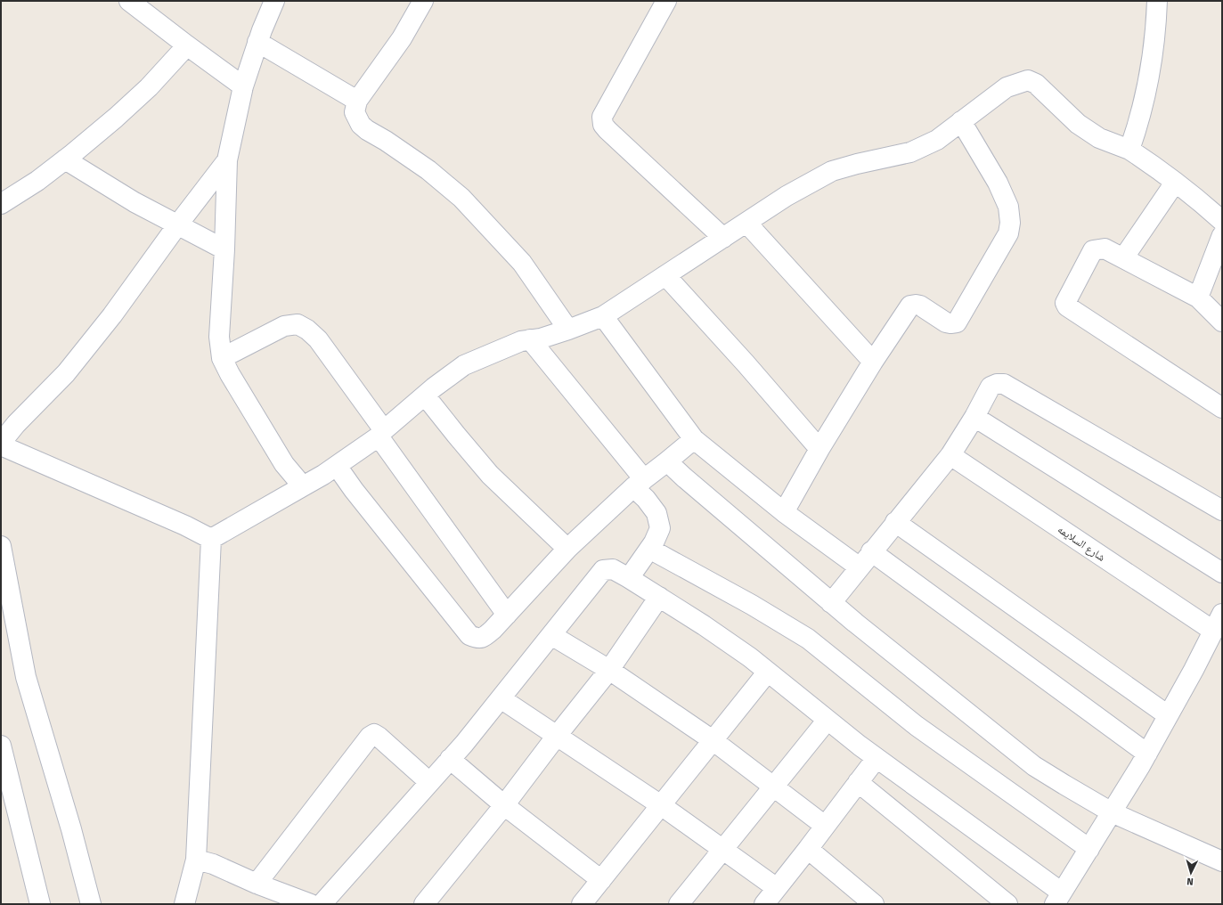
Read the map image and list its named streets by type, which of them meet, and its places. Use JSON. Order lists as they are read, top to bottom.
{
  "streets": {
    "street": ["شارع السلايمه"]
  },
  "north": "bottom"
}
